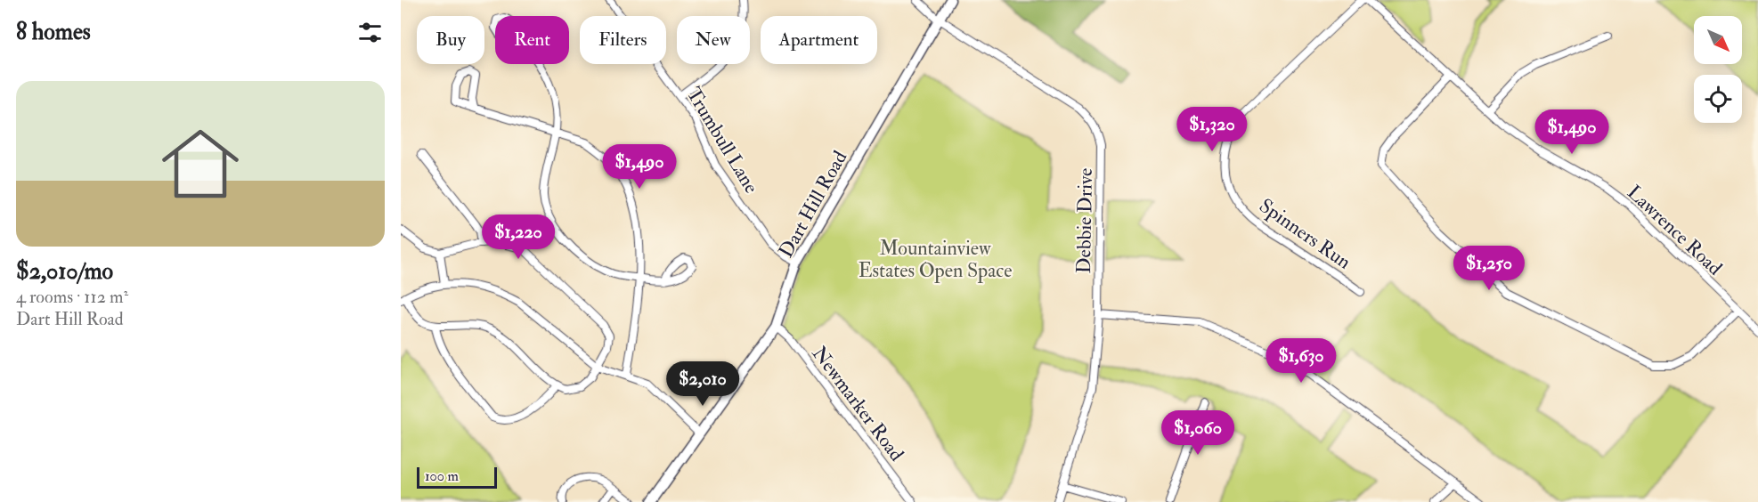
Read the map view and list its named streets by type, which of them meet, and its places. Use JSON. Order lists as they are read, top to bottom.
{
  "streets": {
    "main road": ["Dart Hill Road"],
    "street": [
      "Trumbull Lane",
      "Debbie Drive",
      "Lawrence Road",
      "Spinners Run",
      "Newmarker Road"
    ]
  },
  "crossings": [
    ["Trumbull Lane", "Dart Hill Road"],
    ["Dart Hill Road", "Debbie Drive"],
    ["Dart Hill Road", "Newmarker Road"]
  ],
  "parks": ["Mountainview Estates Open Space"],
  "scale_bar": "100 m",
  "north": "bottom right",
  "page": {
    "heading": "8 homes",
    "chip": [
      "Buy",
      "Rent",
      "Filters",
      "New",
      "Apartment"
    ],
    "list": [
      {
        "name": "$2,010/mo",
        "note": "4 rooms · 112 m² · Dart Hill Road"
      }
    ],
    "price": [
      "$1,320",
      "$1,490",
      "$1,490",
      "$1,220",
      "$1,250",
      "$1,630",
      "$2,010",
      "$1,060"
    ],
    "scale": "100 m"
  }
}
